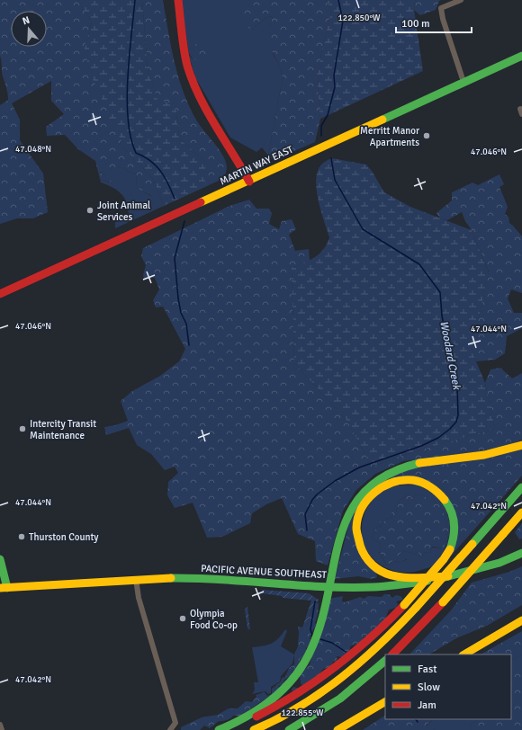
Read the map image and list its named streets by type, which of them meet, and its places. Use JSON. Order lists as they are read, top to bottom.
{
  "streets": {
    "main road": ["MARTIN WAY EAST", "PACIFIC AVENUE SOUTHEAST"]
  },
  "water": ["Woodard Creek"],
  "places": [
    "Merritt Manor Apartments",
    "Joint Animal Services",
    "Intercity Transit Maintenance",
    "Thurston County",
    "Olympia Food Co-op"
  ],
  "legend": ["Fast", "Slow", "Jam"],
  "scale_bar": "100 m",
  "north": "top",
  "coordinates": [
    "122.850°W",
    "47.048°N",
    "47.046°N",
    "47.044°N",
    "47.042°N",
    "122.855°W"
  ]
}
